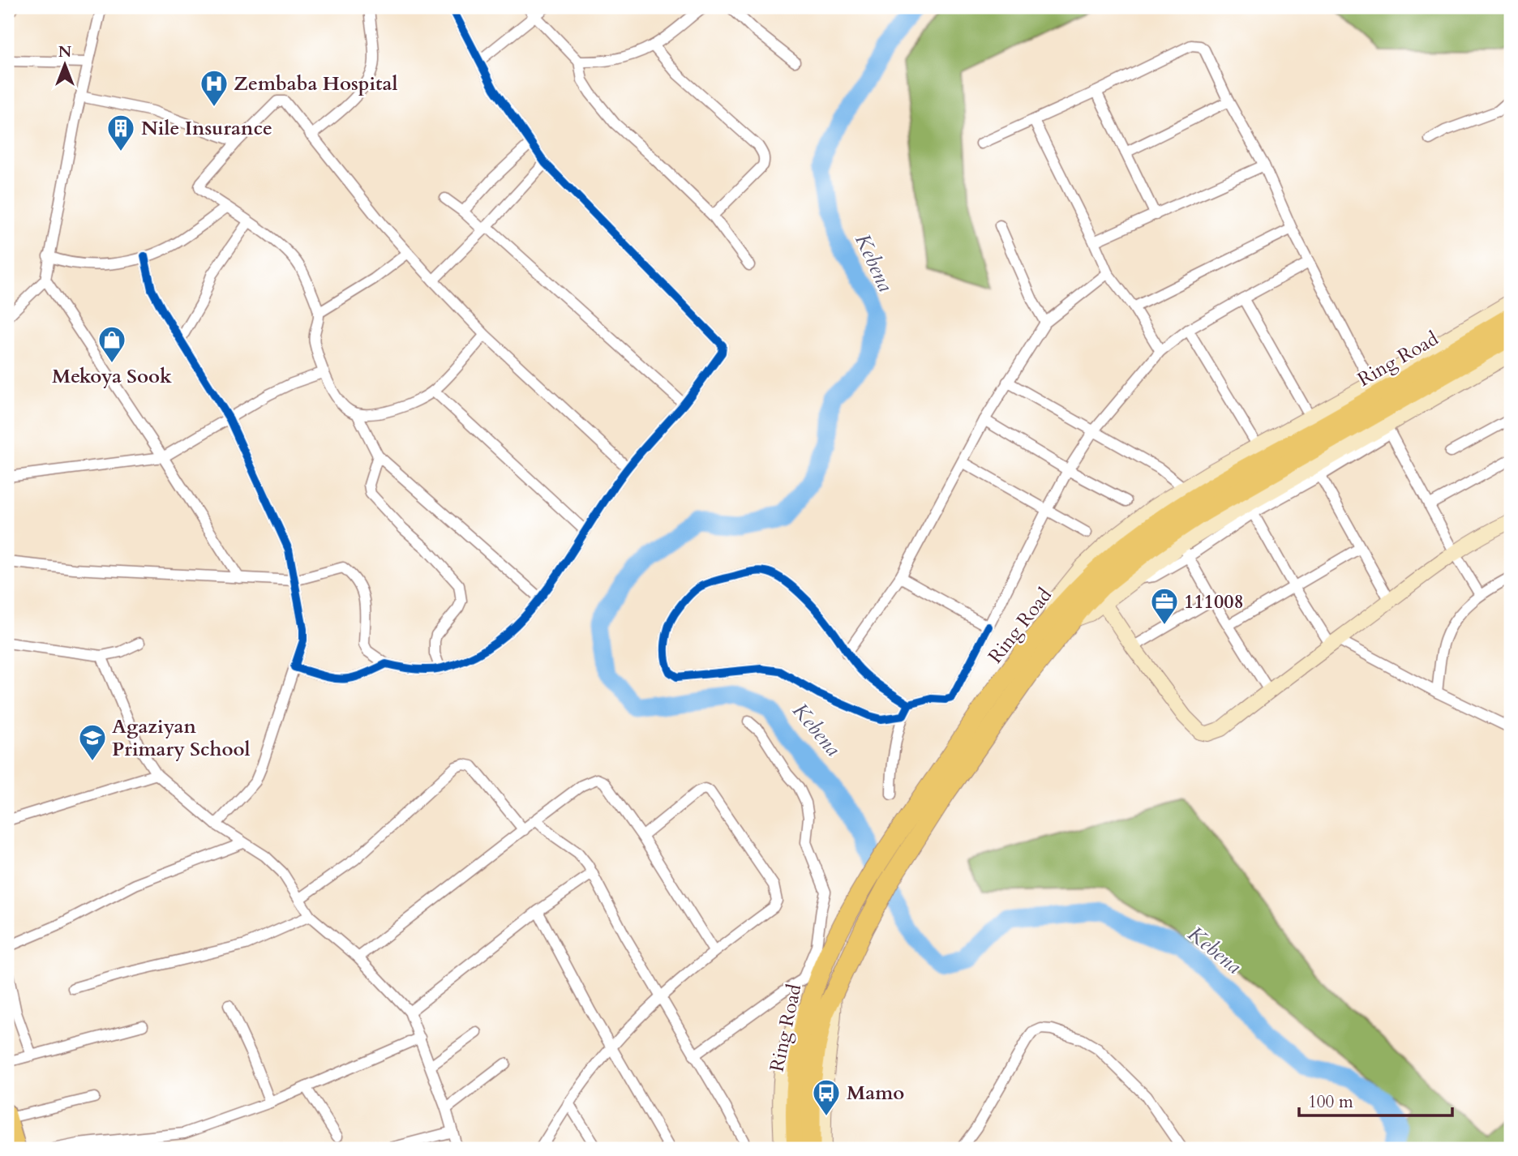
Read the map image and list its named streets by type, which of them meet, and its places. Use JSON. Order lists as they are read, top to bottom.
{
  "streets": {
    "highway": ["Ring Road"]
  },
  "water": ["Kebena"],
  "places": {
    "hospital": ["Zembaba Hospital"],
    "building": ["Nile Insurance"],
    "shop": ["Mekoya Sook"],
    "office": ["111008"],
    "school or university": ["Agaziyan Primary School"],
    "bus stop": ["Mamo"]
  },
  "scale_bar": "100 m",
  "north": "top"
}
